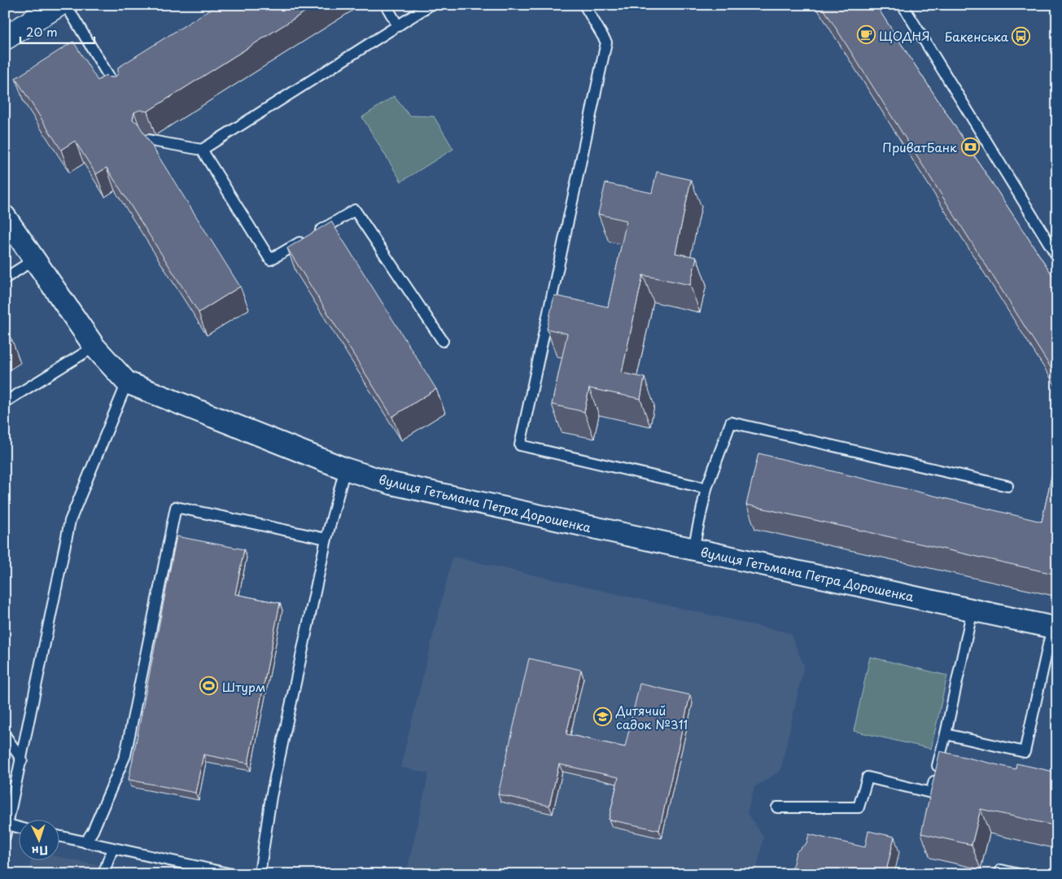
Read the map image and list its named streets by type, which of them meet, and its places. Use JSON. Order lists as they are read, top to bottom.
{
  "streets": {
    "street": ["вулиця Гетьмана Петра Дорошенка"]
  },
  "places": {
    "cafe": ["ЩОДНЯ"],
    "bus stop": ["Бакенська"],
    "bank": ["ПриватБанк"],
    "sports": ["Штурм"],
    "school or university": ["Дитячий садок №311"]
  },
  "scale_bar": "20 m",
  "north": "bottom"
}
